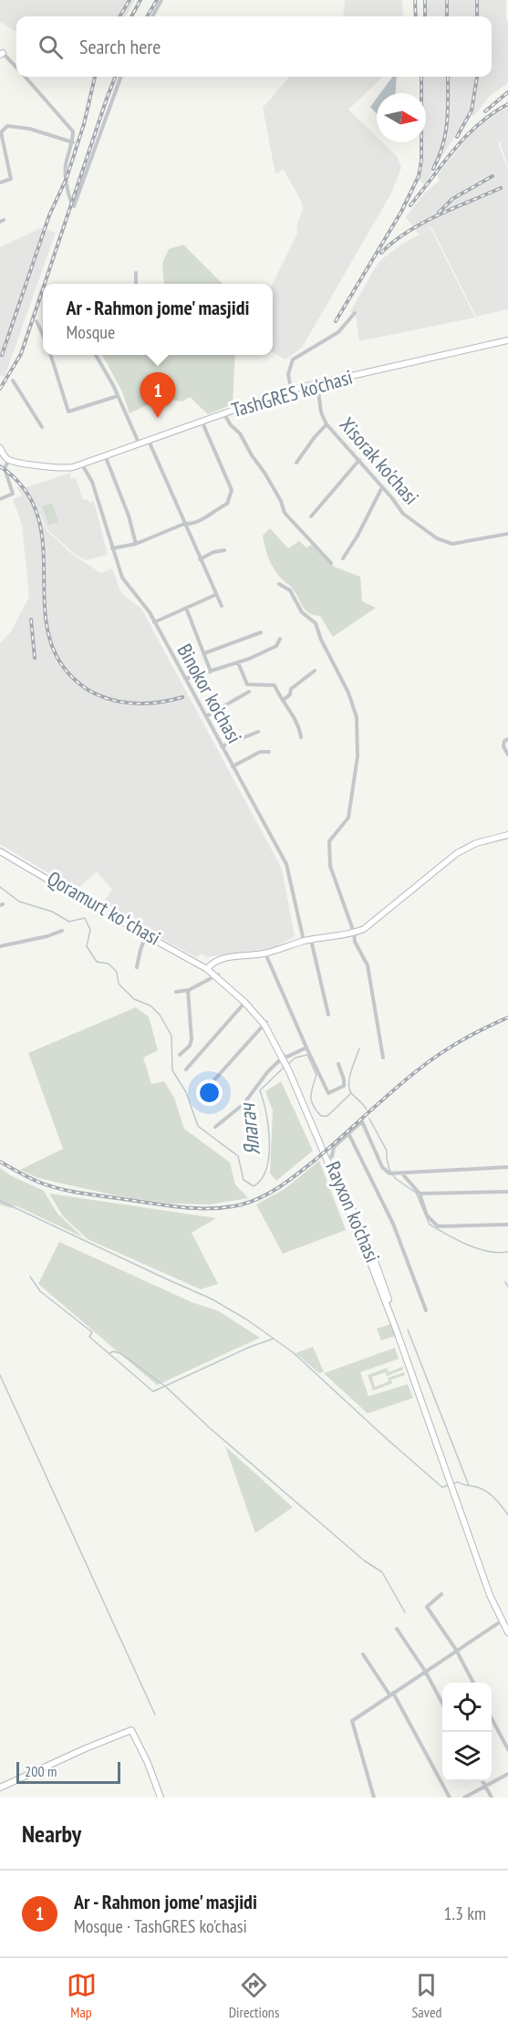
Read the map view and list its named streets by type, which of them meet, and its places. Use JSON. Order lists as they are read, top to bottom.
{
  "streets": {
    "main road": ["TashGRES ko'chasi", "Qoramurt koʻchasi", "Rayxon ko'chasi"],
    "street": ["Xisorak ko'chasi", "Binokor ko'chasi"]
  },
  "crossings": [
    ["TashGRES ko'chasi", "Xisorak ko'chasi"],
    ["TashGRES ko'chasi", "Binokor ko'chasi"],
    ["Qoramurt koʻchasi", "Rayxon ko'chasi"]
  ],
  "water": ["Ялагач"],
  "scale_bar": "200 m",
  "north": "right",
  "page": {
    "search": "Search here",
    "popup": ["Ar - Rahmon jome' masjidi", "Mosque"],
    "pins": "1",
    "scale": "200 m",
    "heading": "Nearby",
    "list": [
      {
        "mark": "1",
        "name": "Ar - Rahmon jome' masjidi",
        "note": "Mosque · TashGRES ko'chasi",
        "value": "1.3 km"
      }
    ],
    "nav": ["Map", "Directions", "Saved"]
  }
}
